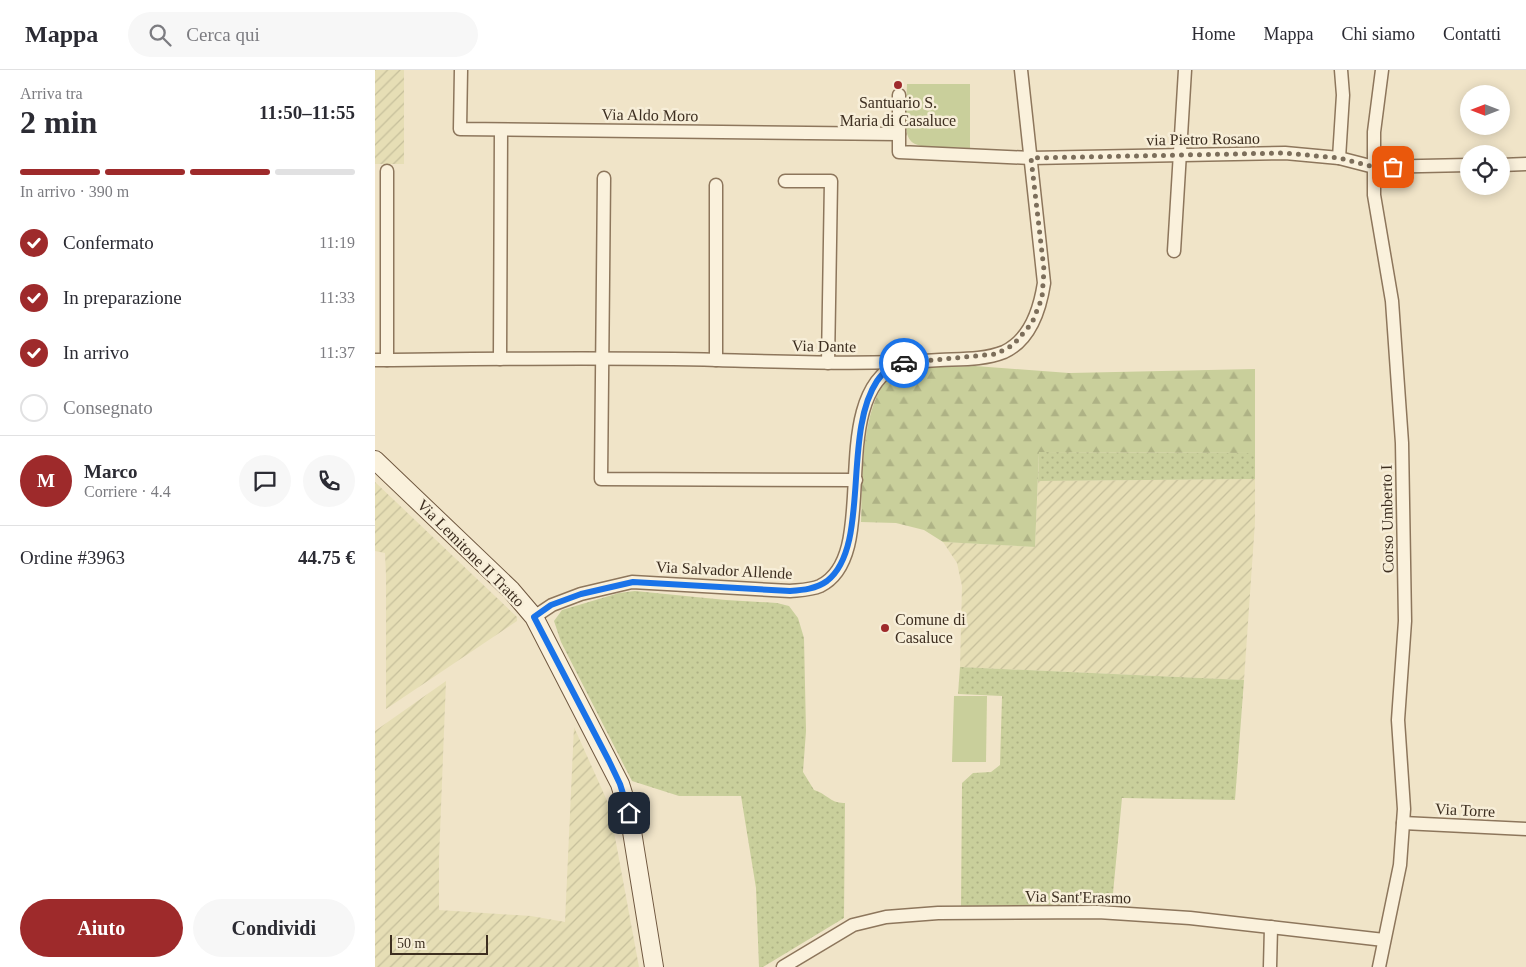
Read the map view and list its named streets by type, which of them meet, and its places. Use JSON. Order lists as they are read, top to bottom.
{
  "streets": {
    "street": [
      "Via Aldo Moro",
      "via Pietro Rosano",
      "Via Dante",
      "Corso Umberto I",
      "Via Lemitone II Tratto",
      "Via Salvador Allende",
      "Via Torre",
      "Via Sant'Erasmo"
    ]
  },
  "crossings": [
    ["Via Aldo Moro", "via Pietro Rosano"],
    ["via Pietro Rosano", "Via Dante"],
    ["via Pietro Rosano", "Corso Umberto I"],
    ["Via Dante", "Via Salvador Allende"],
    ["Corso Umberto I", "Via Torre"],
    ["Corso Umberto I", "Via Sant'Erasmo"],
    ["Via Lemitone II Tratto", "Via Salvador Allende"]
  ],
  "places": ["Santuario S. Maria di Casaluce", "Comune di Casaluce"],
  "scale_bar": "50 m",
  "north": "left",
  "page": {
    "header": "Mappa",
    "search": "Cerca qui",
    "nav": [
      "Home",
      "Mappa",
      "Chi siamo",
      "Contatti"
    ],
    "heading": ["2 min", "Arriva tra", "11:50–11:55"],
    "panel": [
      "Marco",
      "Corriere · 4.4",
      "Ordine #3963",
      "44.75 €"
    ],
    "bar": "In arrivo · 390 m",
    "list": [
      ["Confermato", "11:19"],
      ["In preparazione", "11:33"],
      ["In arrivo", "11:37"],
      "Consegnato"
    ],
    "round": "M",
    "buttons": ["Aiuto", "Condividi"],
    "scale": "50 m"
  }
}
